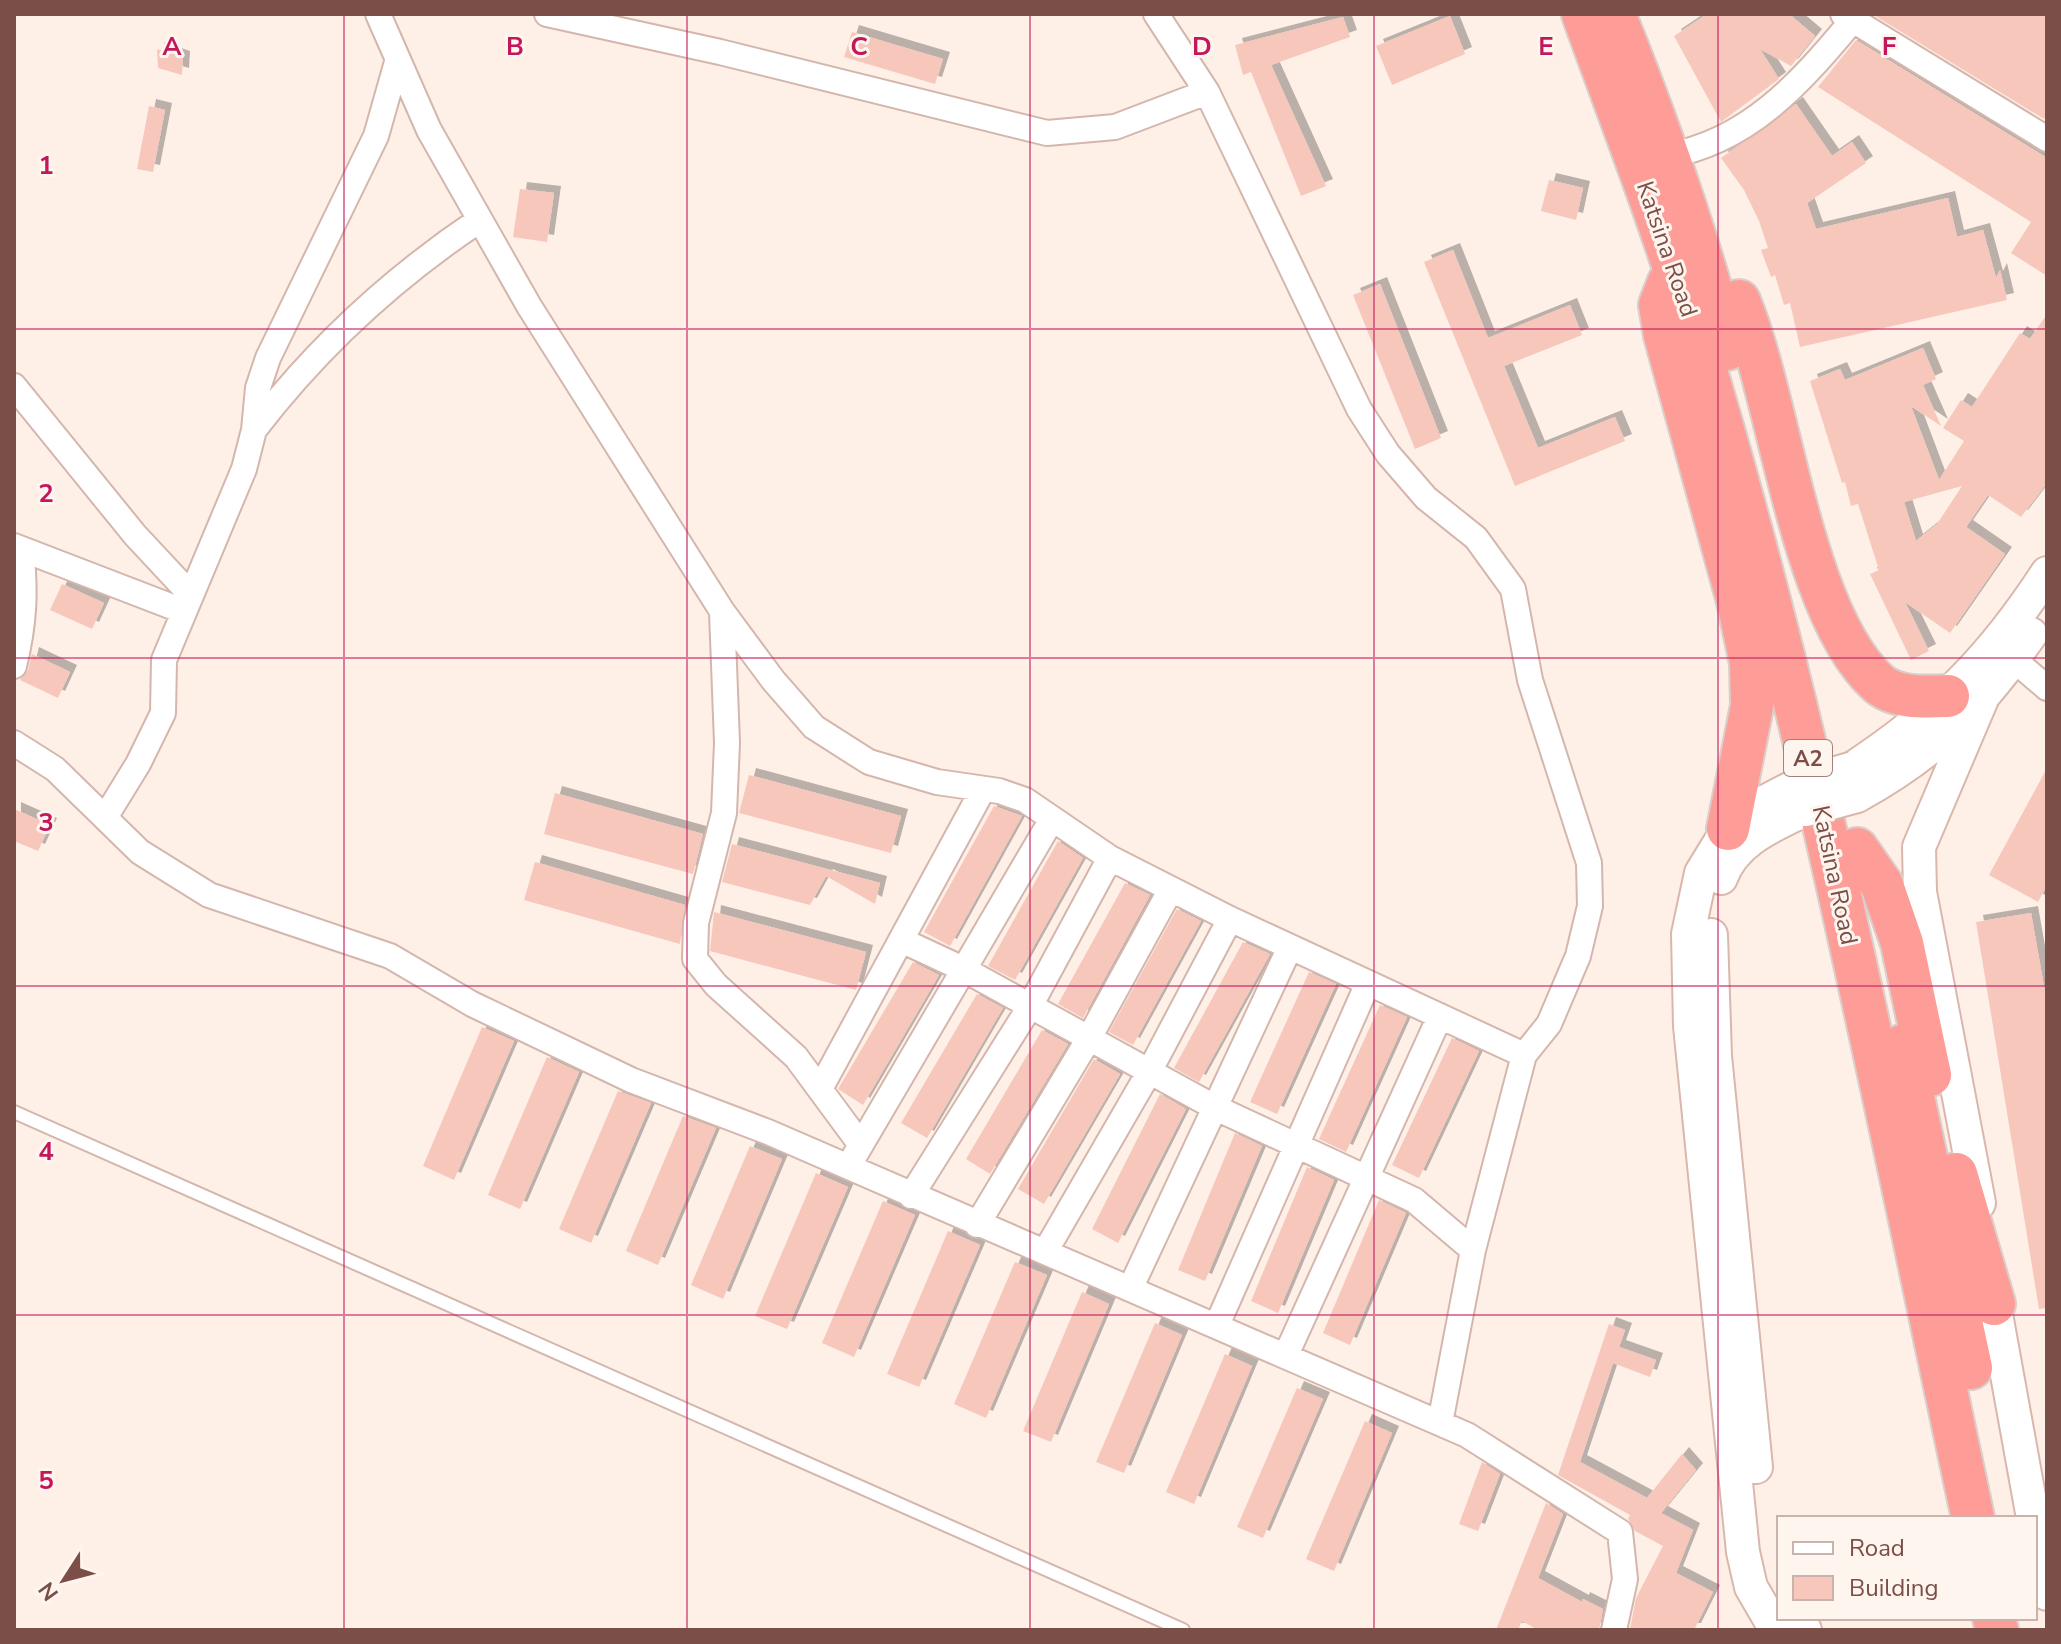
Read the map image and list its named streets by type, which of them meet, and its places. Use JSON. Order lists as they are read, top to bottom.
{
  "streets": {
    "highway": ["Katsina Road", "A2"]
  },
  "legend": ["Road", "Building"],
  "north": "bottom left",
  "grid": {
    "columns": [
      "A",
      "B",
      "C",
      "D",
      "E",
      "F"
    ],
    "rows": [
      "1",
      "2",
      "3",
      "4",
      "5"
    ]
  }
}
